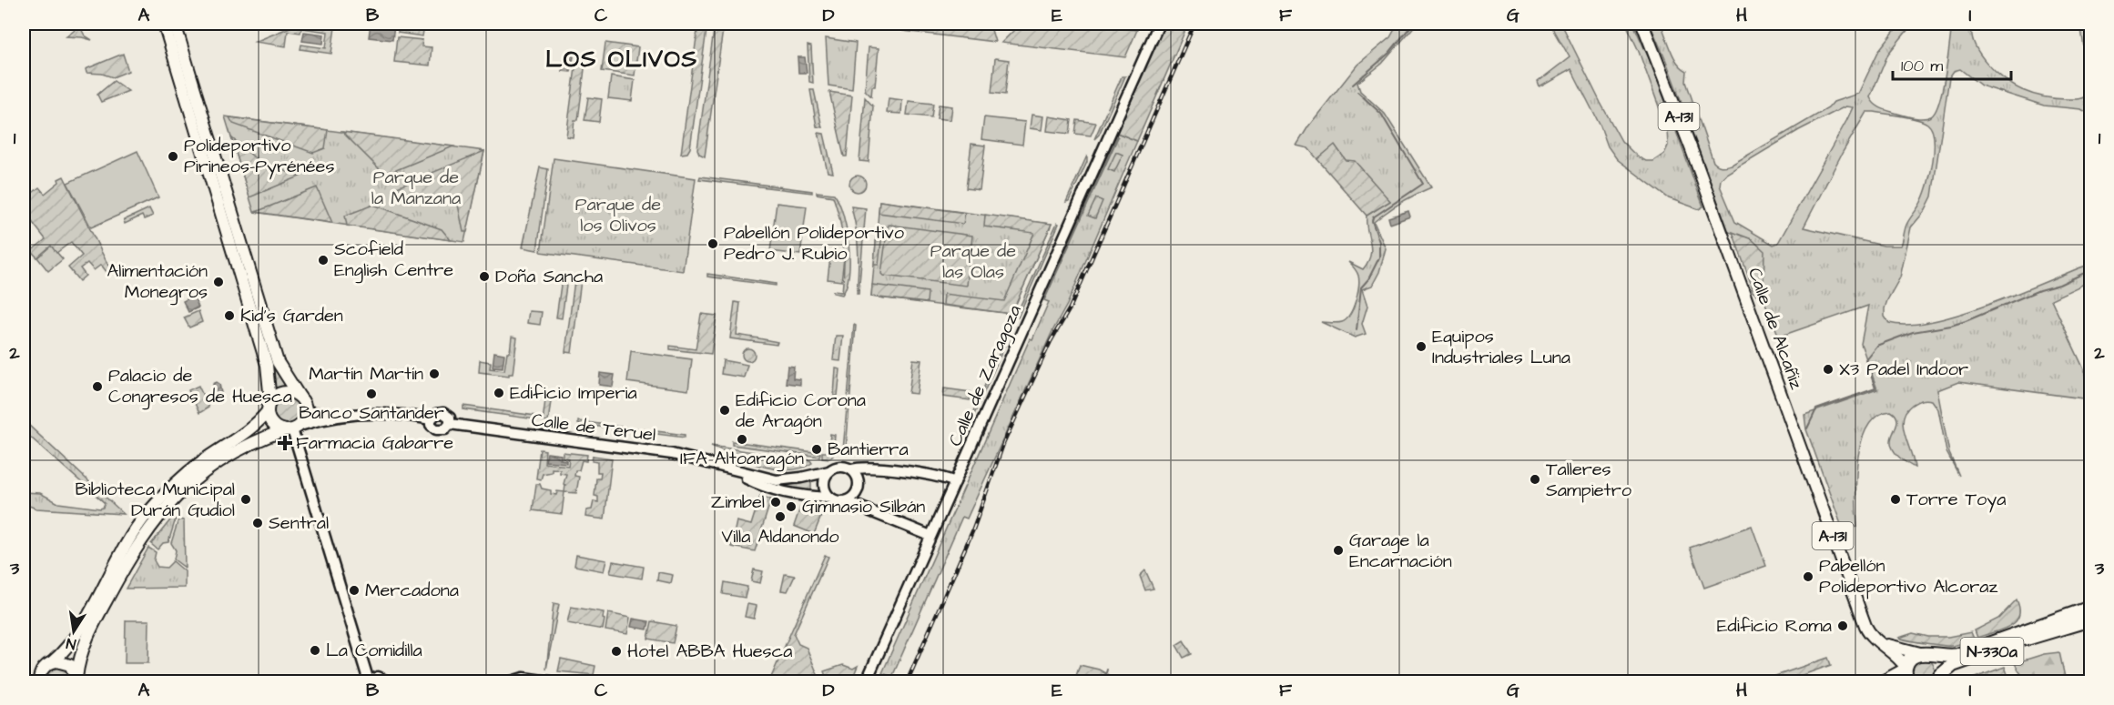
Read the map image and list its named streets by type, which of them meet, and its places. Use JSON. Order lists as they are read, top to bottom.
{
  "streets": {
    "highway": ["N-330a"],
    "main road": [
      "A-131",
      "Calle de Alcañiz",
      "Calle de Zaragoza",
      "Calle de Teruel"
    ]
  },
  "districts": ["LOS OLIVOS"],
  "parks": ["Parque de la Manzana", "Parque de los Olivos", "Parque de las Olas"],
  "places": {
    "other": [
      "Polideportivo Pirineos-Pyrénées",
      "Pabellón Polideportivo Pedro J. Rubio",
      "Scofield English Centre",
      "Doña Sancha",
      "Alimentación Monegros",
      "Kid's Garden",
      "Equipos Industriales Luna",
      "X3 Padel Indoor",
      "Martín Martín",
      "Palacio de Congresos de Huesca",
      "Edificio Imperia",
      "Banco Santander",
      "Edificio Corona de Aragón",
      "IFA Altoaragón",
      "Bantierra",
      "Talleres Sampietro",
      "Biblioteca Municipal Durán Gudiol",
      "Torre Toya",
      "Zimbel",
      "Gimnasio Silbán",
      "Villa Aldanondo",
      "Sentral",
      "Garage la Encarnación",
      "Pabellón Polideportivo Alcoraz",
      "Mercadona",
      "Edificio Roma",
      "La Comidilla",
      "Hotel ABBA Huesca"
    ],
    "health": ["Farmacia Gabarre"]
  },
  "scale_bar": "100 m",
  "north": "bottom",
  "grid": {
    "columns": [
      "A",
      "B",
      "C",
      "D",
      "E",
      "F",
      "G",
      "H",
      "I"
    ],
    "rows": ["1", "2", "3"]
  }
}
